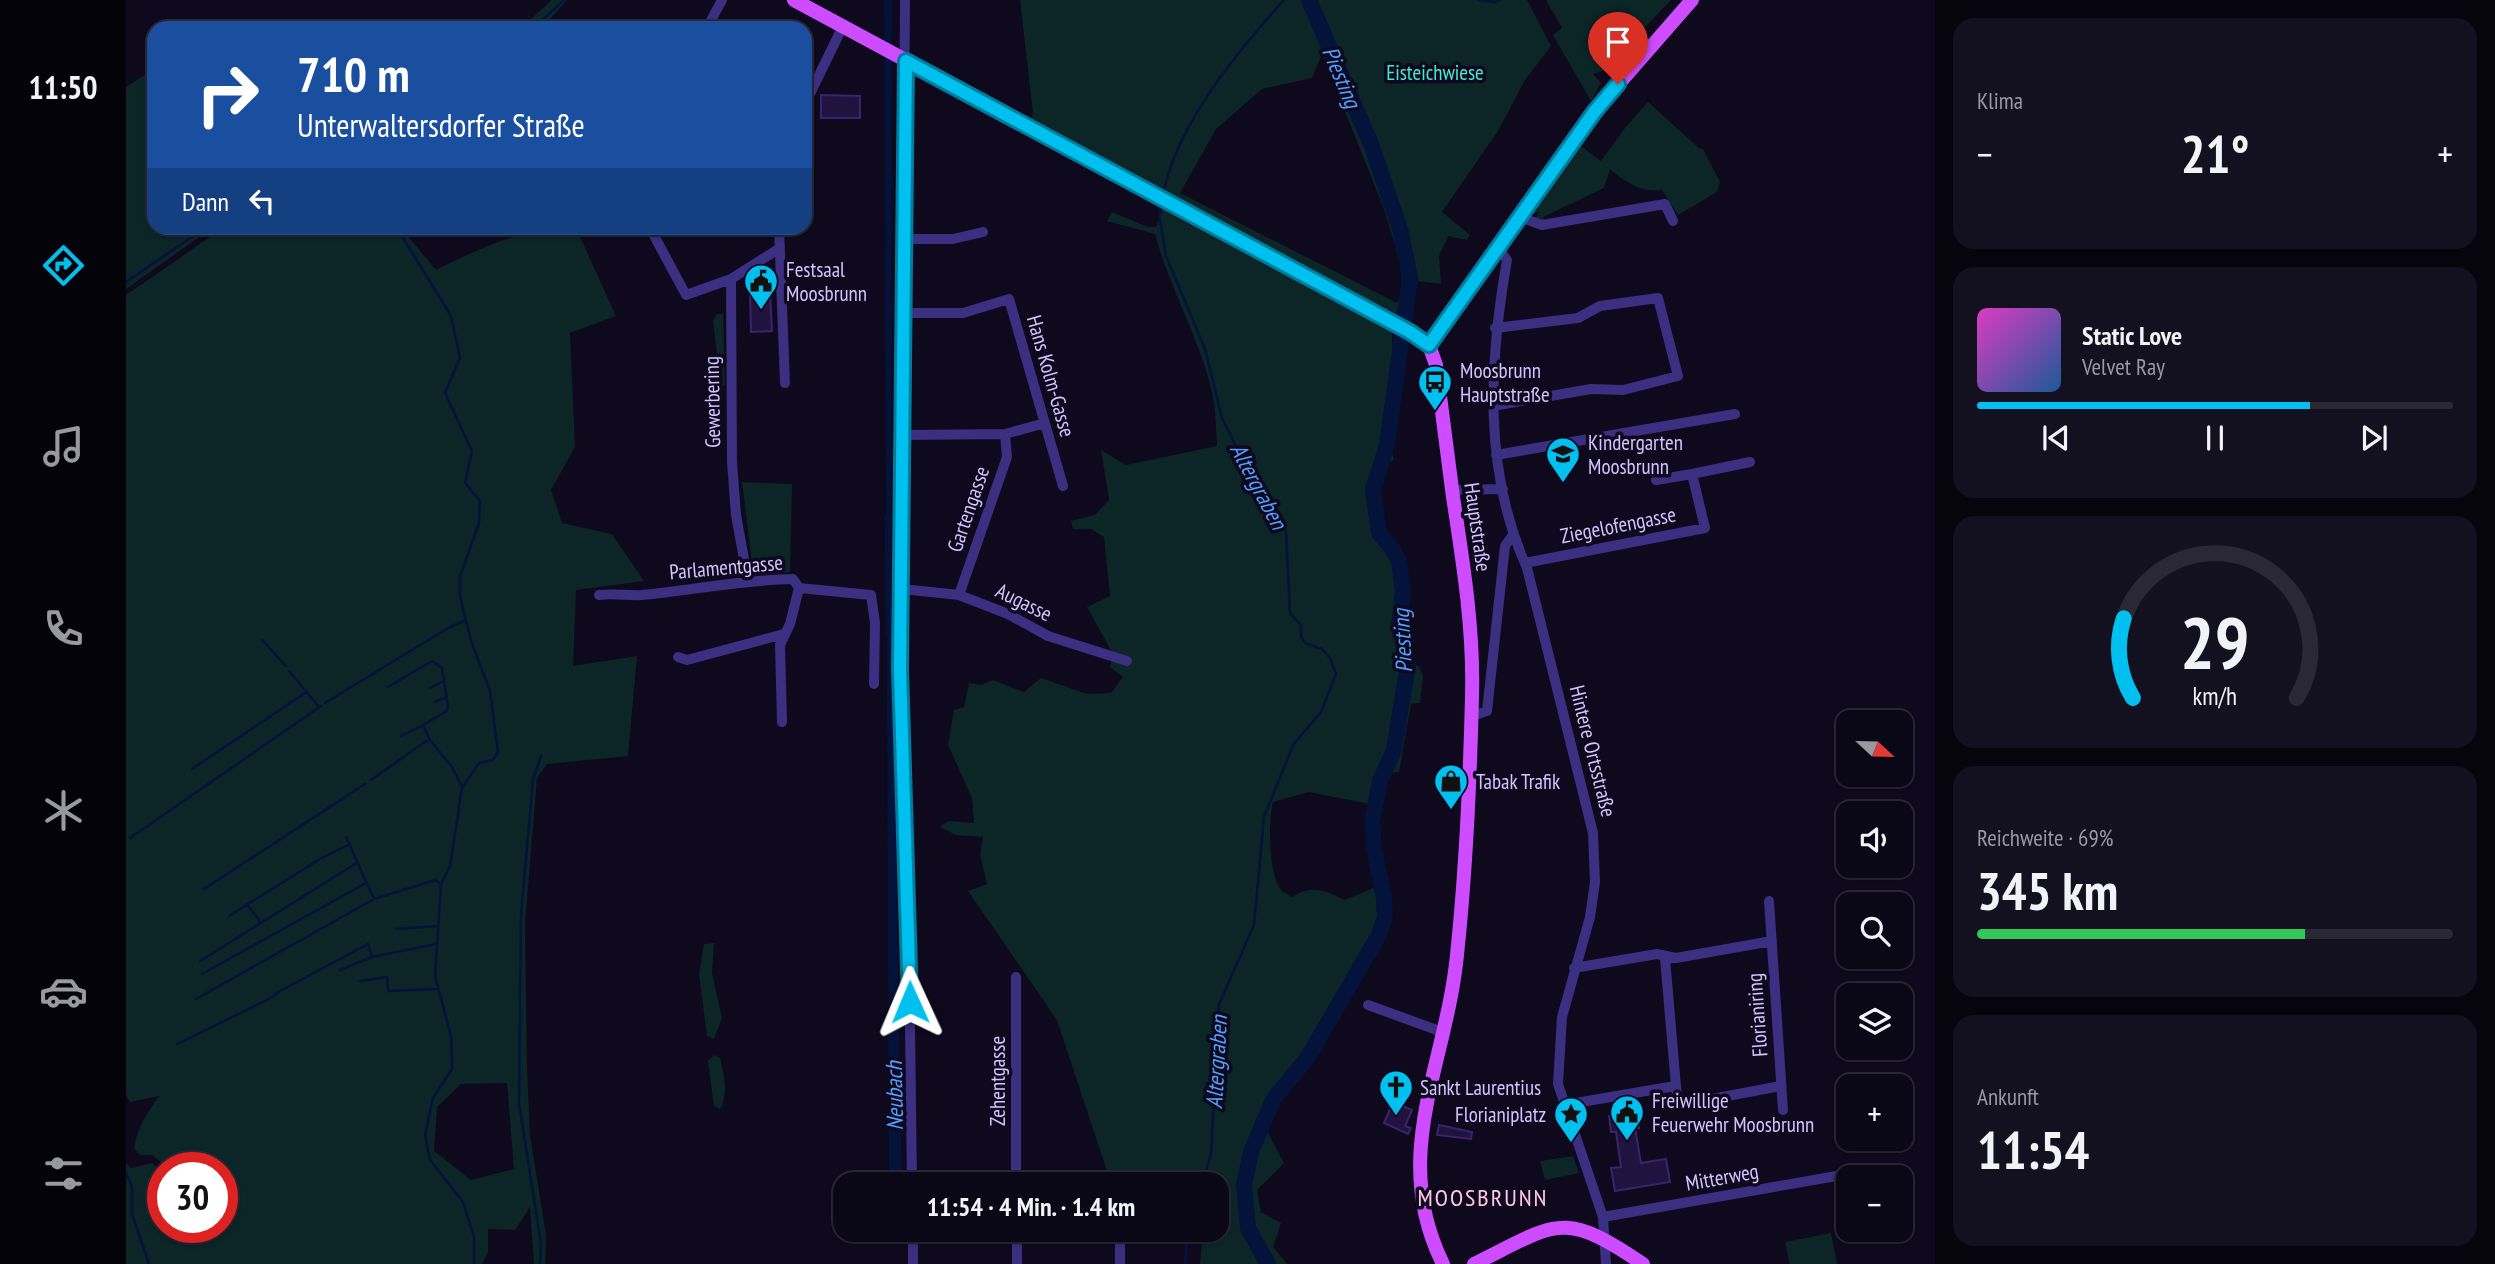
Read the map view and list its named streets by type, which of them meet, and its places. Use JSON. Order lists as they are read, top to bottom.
{
  "streets": {
    "main road": ["Hauptstraße"],
    "street": [
      "Hans Kolm-Gasse",
      "Gewerbering",
      "Gartengasse",
      "Ziegelofengasse",
      "Parlamentgasse",
      "Augasse",
      "Hintere Ortsstraße",
      "Florianiring",
      "Zehentgasse",
      "Mitterweg"
    ]
  },
  "crossings": [
    ["Gewerbering", "Parlamentgasse"],
    ["Gartengasse", "Augasse"],
    ["Ziegelofengasse", "Hintere Ortsstraße"],
    ["Hauptstraße", "Hintere Ortsstraße"],
    ["Hintere Ortsstraße", "Florianiring"],
    ["Hintere Ortsstraße", "Mitterweg"]
  ],
  "districts": ["MOOSBRUNN"],
  "water": ["Piesting", "Altergraben", "Neubach"],
  "parks": ["Eisteichwiese"],
  "places": {
    "public building": ["Festsaal Moosbrunn", "Freiwillige Feuerwehr Moosbrunn"],
    "bus stop": ["Moosbrunn Hauptstraße"],
    "school or university": ["Kindergarten Moosbrunn"],
    "shop": ["Tabak Trafik"],
    "church": ["Sankt Laurentius"],
    "place": ["Florianiplatz"]
  },
  "north": "right",
  "page": {
    "tabs": "11:50",
    "tile": [
      "Klima",
      ["Reichweite · 69%", "345 km"],
      ["Ankunft", "11:54"]
    ],
    "turn": ["710 m", "Unterwaltersdorfer Straße"],
    "heat": ["−", "21°", "+"],
    "then": "Dann",
    "song": ["Static Love", "Velvet Ray"],
    "map_buttons": ["+", "−"],
    "limit": "30",
    "trip": "11:54 · 4 Min. · 1.4 km",
    "gauge": ["29", "km/h"]
  }
}
